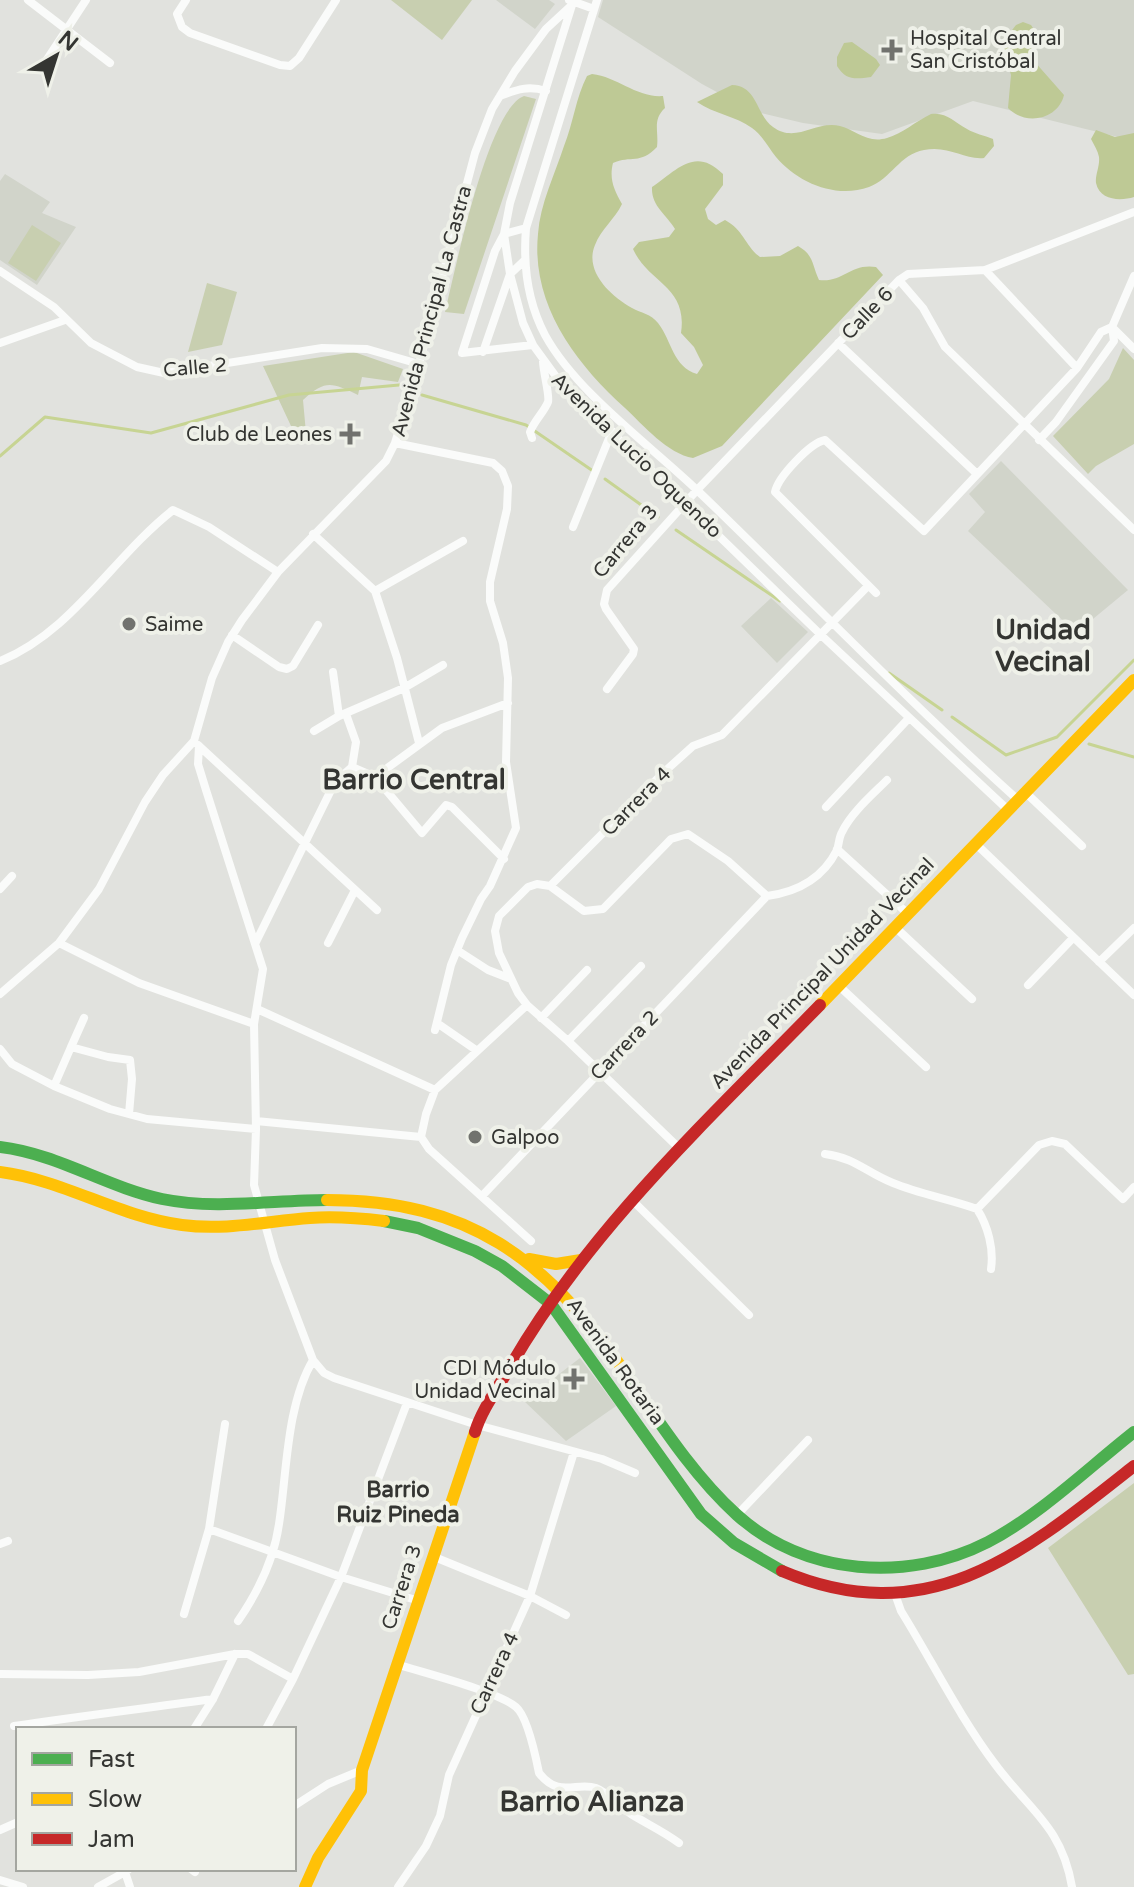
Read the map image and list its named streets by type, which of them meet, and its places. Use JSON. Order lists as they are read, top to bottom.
{
  "streets": {
    "main road": ["Carrera 3", "Avenida Principal Unidad Vecinal", "Avenida Rotaria"],
    "street": [
      "Avenida Principal La Castra",
      "Calle 6",
      "Calle 2",
      "Avenida Lucio Oquendo",
      "Carrera 4",
      "Carrera 2"
    ]
  },
  "crossings": [
    ["Avenida Principal La Castra", "Calle 2"],
    ["Avenida Principal La Castra", "Avenida Lucio Oquendo"],
    ["Calle 6", "Avenida Lucio Oquendo"],
    ["Avenida Lucio Oquendo", "Carrera 3"],
    ["Avenida Lucio Oquendo", "Carrera 4"],
    ["Avenida Lucio Oquendo", "Avenida Principal Unidad Vecinal"],
    ["Carrera 3", "Avenida Principal Unidad Vecinal"],
    ["Carrera 3", "Avenida Rotaria"],
    ["Carrera 4", "Avenida Principal Unidad Vecinal"],
    ["Carrera 4", "Carrera 2"],
    ["Avenida Principal Unidad Vecinal", "Avenida Rotaria"]
  ],
  "districts": [
    "Unidad Vecinal",
    "Barrio Central",
    "Barrio Ruiz Pineda",
    "Barrio Alianza"
  ],
  "places": {
    "health": ["Hospital Central San Cristóbal", "Club de Leones", "CDI Módulo Unidad Vecinal"],
    "other": ["Saime", "Galpoo"]
  },
  "legend": ["Fast", "Slow", "Jam"],
  "north": "top right"
}
